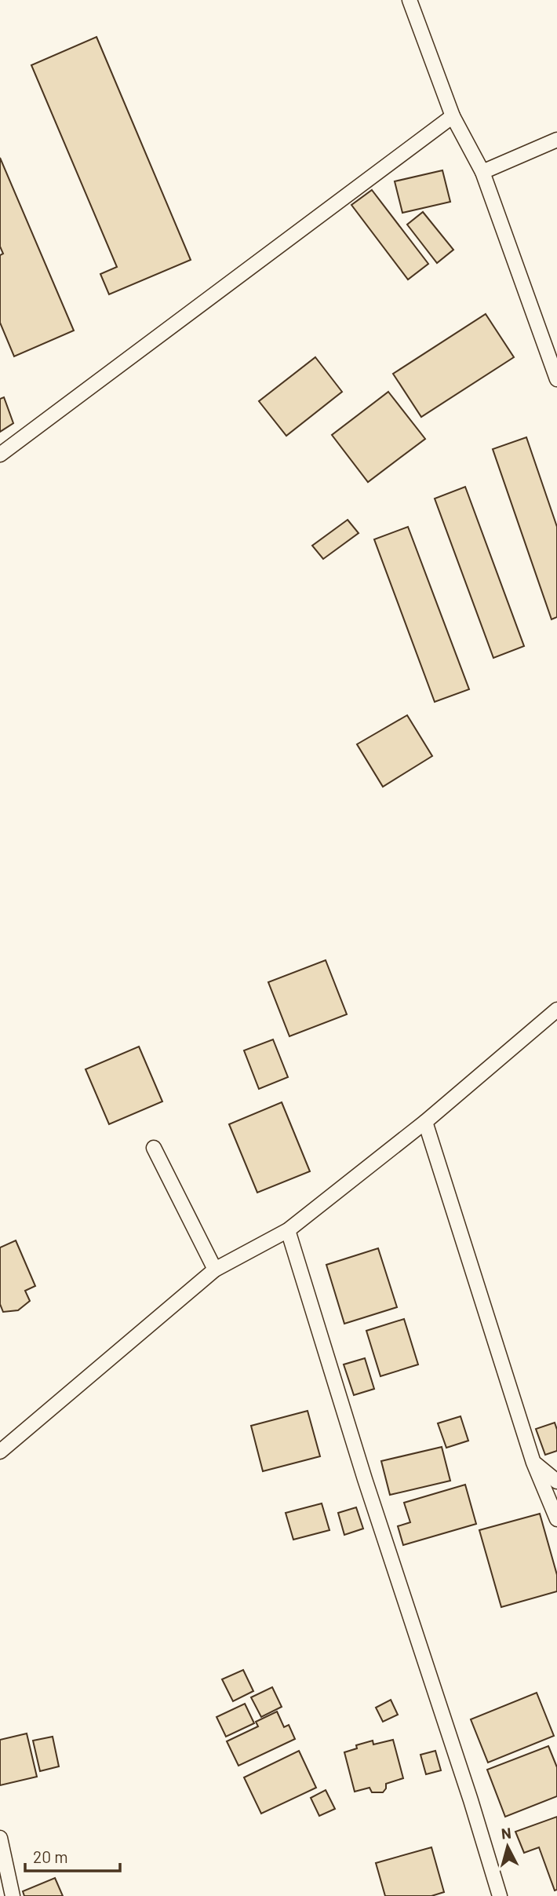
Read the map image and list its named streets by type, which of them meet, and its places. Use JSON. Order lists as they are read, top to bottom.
{
  "scale_bar": "20 m",
  "north": "top"
}
